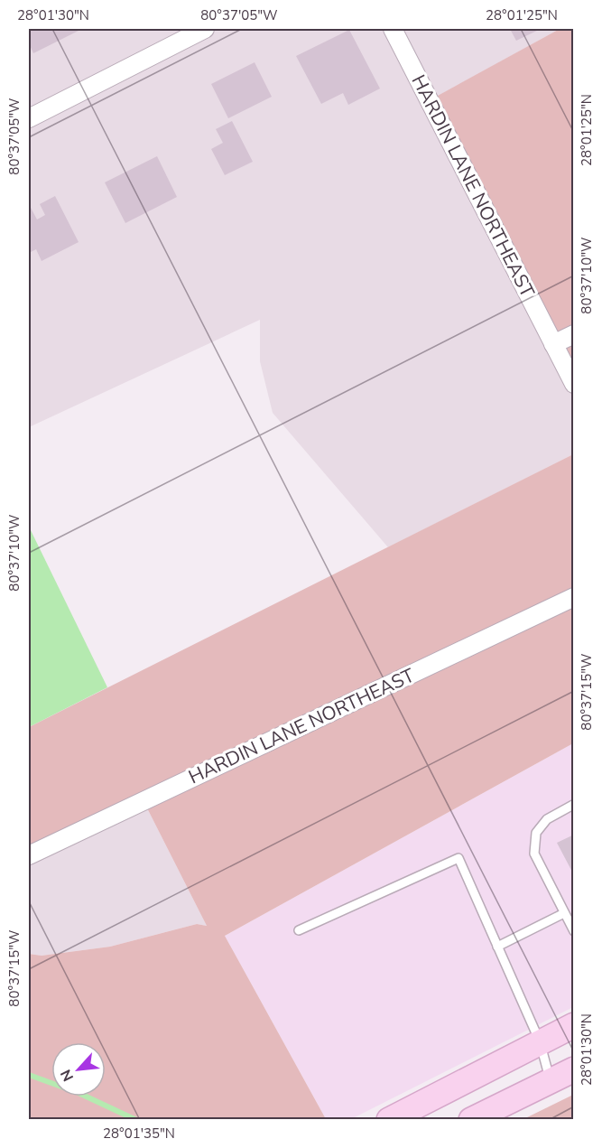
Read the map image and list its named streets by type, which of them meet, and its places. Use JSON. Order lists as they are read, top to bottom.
{
  "streets": {
    "street": ["HARDIN LANE NORTHEAST"]
  },
  "north": "bottom left",
  "coordinates": [
    "28°01'30\"N",
    "80°37'05\"W",
    "28°01'25\"N",
    "80°37'10\"W",
    "80°37'15\"W",
    "28°01'35\"N"
  ]
}
